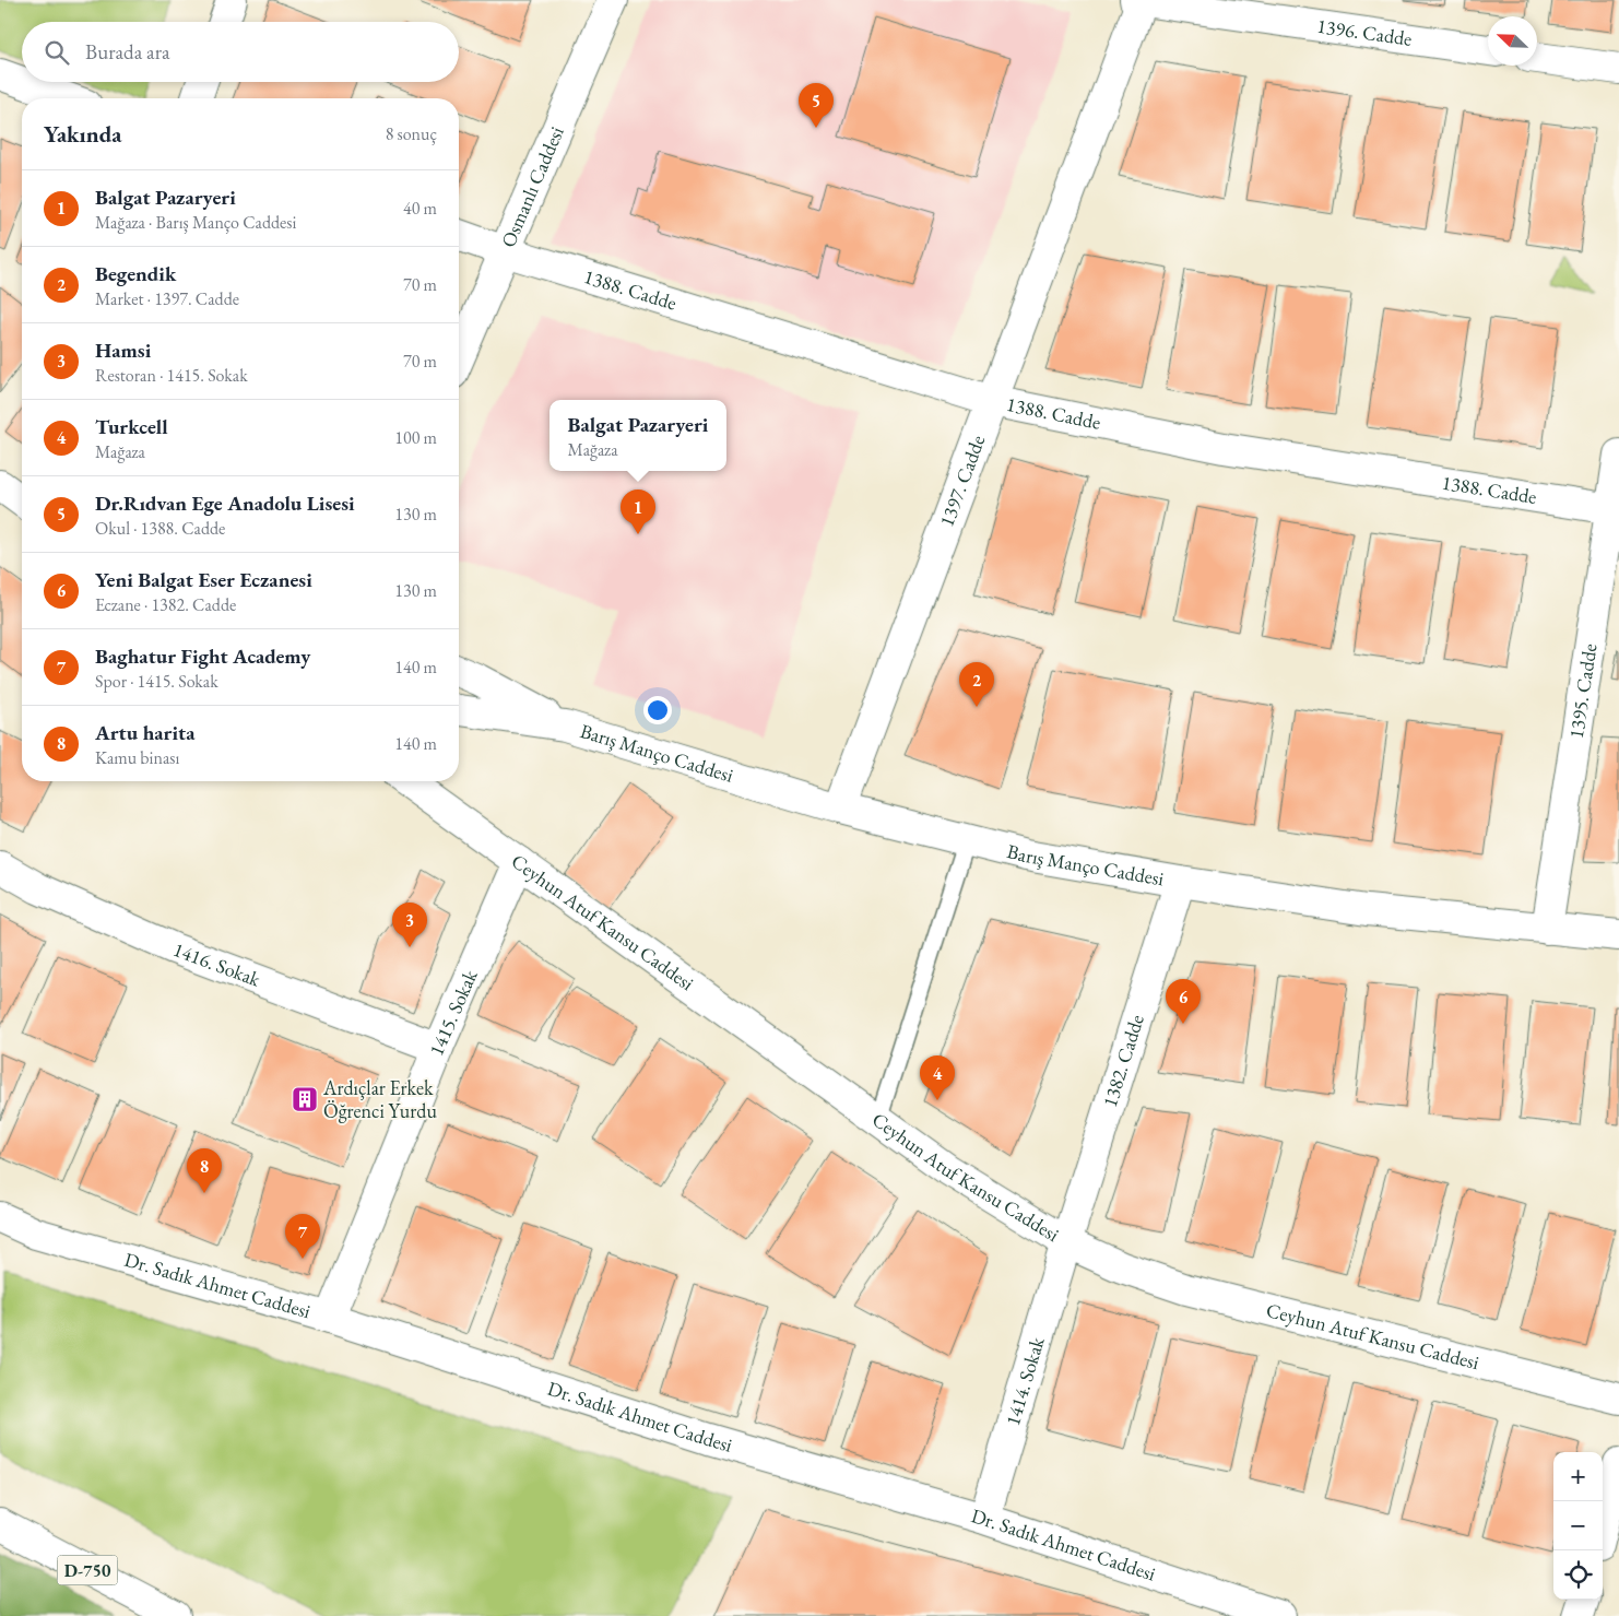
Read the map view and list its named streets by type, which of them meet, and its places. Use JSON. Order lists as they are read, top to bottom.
{
  "streets": {
    "main road": [
      "1396. Cadde",
      "Osmanlı Caddesi",
      "1388. Cadde",
      "1397. Cadde",
      "1395. Cadde",
      "Barış Manço Caddesi",
      "Ceyhun Atuf Kansu Caddesi",
      "1416. Sokak",
      "1415. Sokak",
      "1382. Cadde",
      "Dr. Sadık Ahmet Caddesi",
      "1414. Sokak",
      "D-750"
    ]
  },
  "crossings": [
    ["1396. Cadde", "1397. Cadde"],
    ["Osmanlı Caddesi", "1388. Cadde"],
    ["1388. Cadde", "1397. Cadde"],
    ["1388. Cadde", "1395. Cadde"],
    ["1397. Cadde", "Barış Manço Caddesi"],
    ["1395. Cadde", "Barış Manço Caddesi"],
    ["Barış Manço Caddesi", "1382. Cadde"],
    ["Ceyhun Atuf Kansu Caddesi", "1415. Sokak"],
    ["Ceyhun Atuf Kansu Caddesi", "1382. Cadde"],
    ["Ceyhun Atuf Kansu Caddesi", "1414. Sokak"],
    ["1416. Sokak", "1415. Sokak"],
    ["1415. Sokak", "Dr. Sadık Ahmet Caddesi"],
    ["1382. Cadde", "1414. Sokak"],
    ["Dr. Sadık Ahmet Caddesi", "1414. Sokak"]
  ],
  "places": {
    "building": ["Ardıçlar Erkek Öğrenci Yurdu"]
  },
  "north": "top left",
  "page": {
    "search": "Burada ara",
    "pins": [
      "5",
      "1",
      "2",
      "3",
      "6",
      "4",
      "8",
      "7"
    ],
    "heading": ["Yakında", "8 sonuç"],
    "list": [
      {
        "mark": "1",
        "name": "Balgat Pazaryeri",
        "note": "Mağaza · Barış Manço Caddesi",
        "value": "40 m"
      },
      {
        "mark": "2",
        "name": "Begendik",
        "note": "Market · 1397. Cadde",
        "value": "70 m"
      },
      {
        "mark": "3",
        "name": "Hamsi",
        "note": "Restoran · 1415. Sokak",
        "value": "70 m"
      },
      {
        "mark": "4",
        "name": "Turkcell",
        "note": "Mağaza",
        "value": "100 m"
      },
      {
        "mark": "5",
        "name": "Dr.Rıdvan Ege Anadolu Lisesi",
        "note": "Okul · 1388. Cadde",
        "value": "130 m"
      },
      {
        "mark": "6",
        "name": "Yeni Balgat Eser Eczanesi",
        "note": "Eczane · 1382. Cadde",
        "value": "130 m"
      },
      {
        "mark": "7",
        "name": "Baghatur Fight Academy",
        "note": "Spor · 1415. Sokak",
        "value": "140 m"
      },
      {
        "mark": "8",
        "name": "Artu harita",
        "note": "Kamu binası",
        "value": "140 m"
      }
    ],
    "popup": ["Balgat Pazaryeri", "Mağaza"],
    "map_buttons": ["+", "−"]
  }
}
